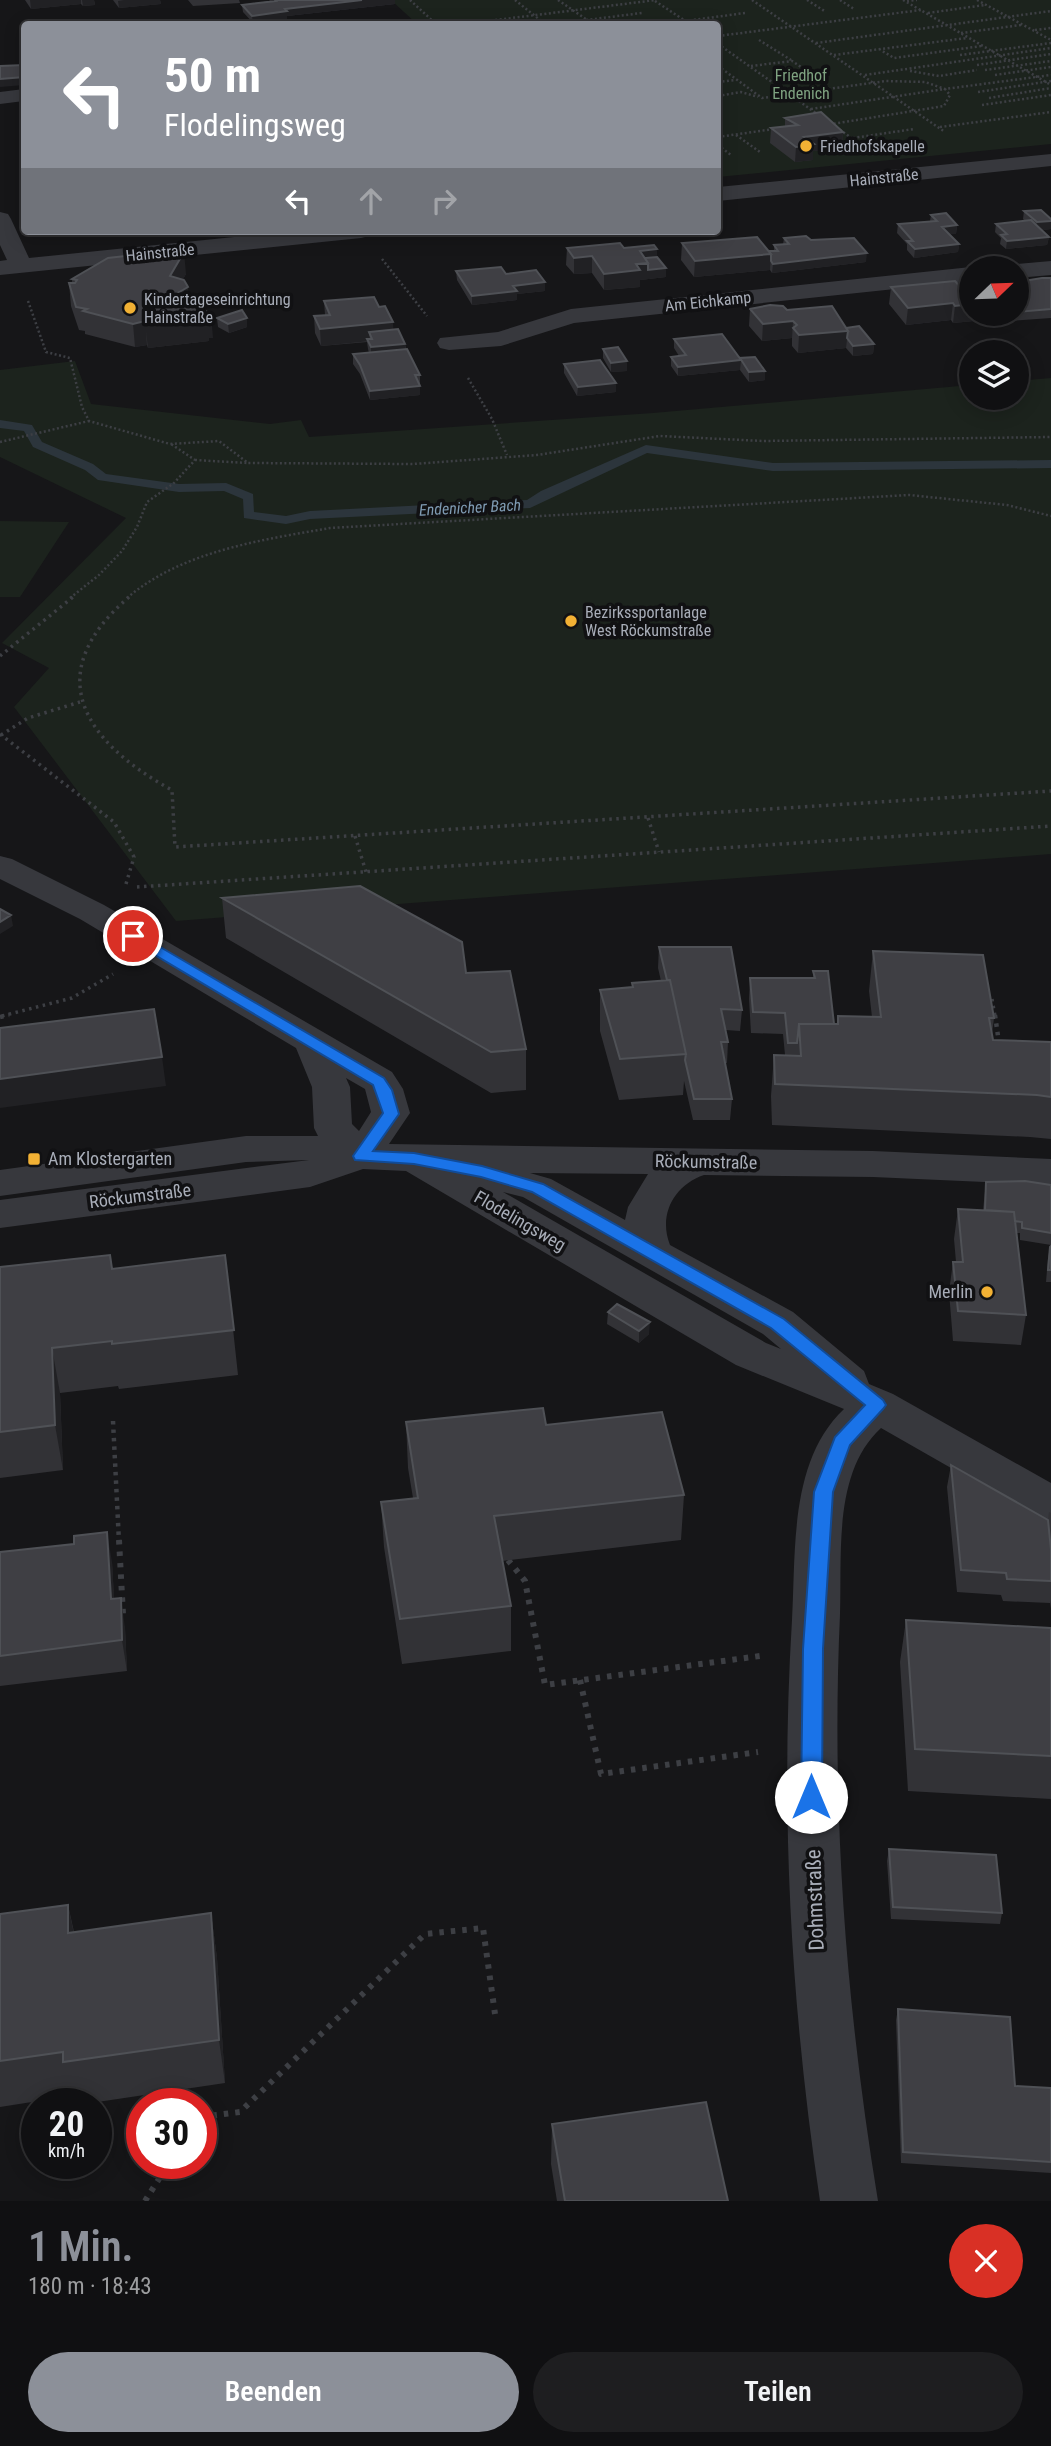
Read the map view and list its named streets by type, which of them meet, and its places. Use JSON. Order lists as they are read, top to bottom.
{
  "streets": {
    "street": [
      "Hainstraße",
      "Am Eichkamp",
      "Röckumstraße",
      "Flodelingsweg",
      "Dohmstraße"
    ]
  },
  "crossings": [
    ["Röckumstraße", "Flodelingsweg"],
    ["Flodelingsweg", "Dohmstraße"]
  ],
  "water": ["Endenicher Bach"],
  "parks": ["Friedhof Endenich"],
  "places": {
    "other": [
      "Friedhofskapelle",
      "Kindertageseinrichtung Hainstraße",
      "Bezirkssportanlage West Röckumstraße",
      "Merlin"
    ],
    "transit": ["Am Klostergarten"]
  },
  "north": "top right",
  "page": {
    "turn": ["50 m", "Flodelingsweg"],
    "speed": "20 km/h",
    "limit": "30",
    "heading": ["1 Min.", "180 m · 18:43"],
    "buttons": ["Beenden", "Teilen"]
  }
}
